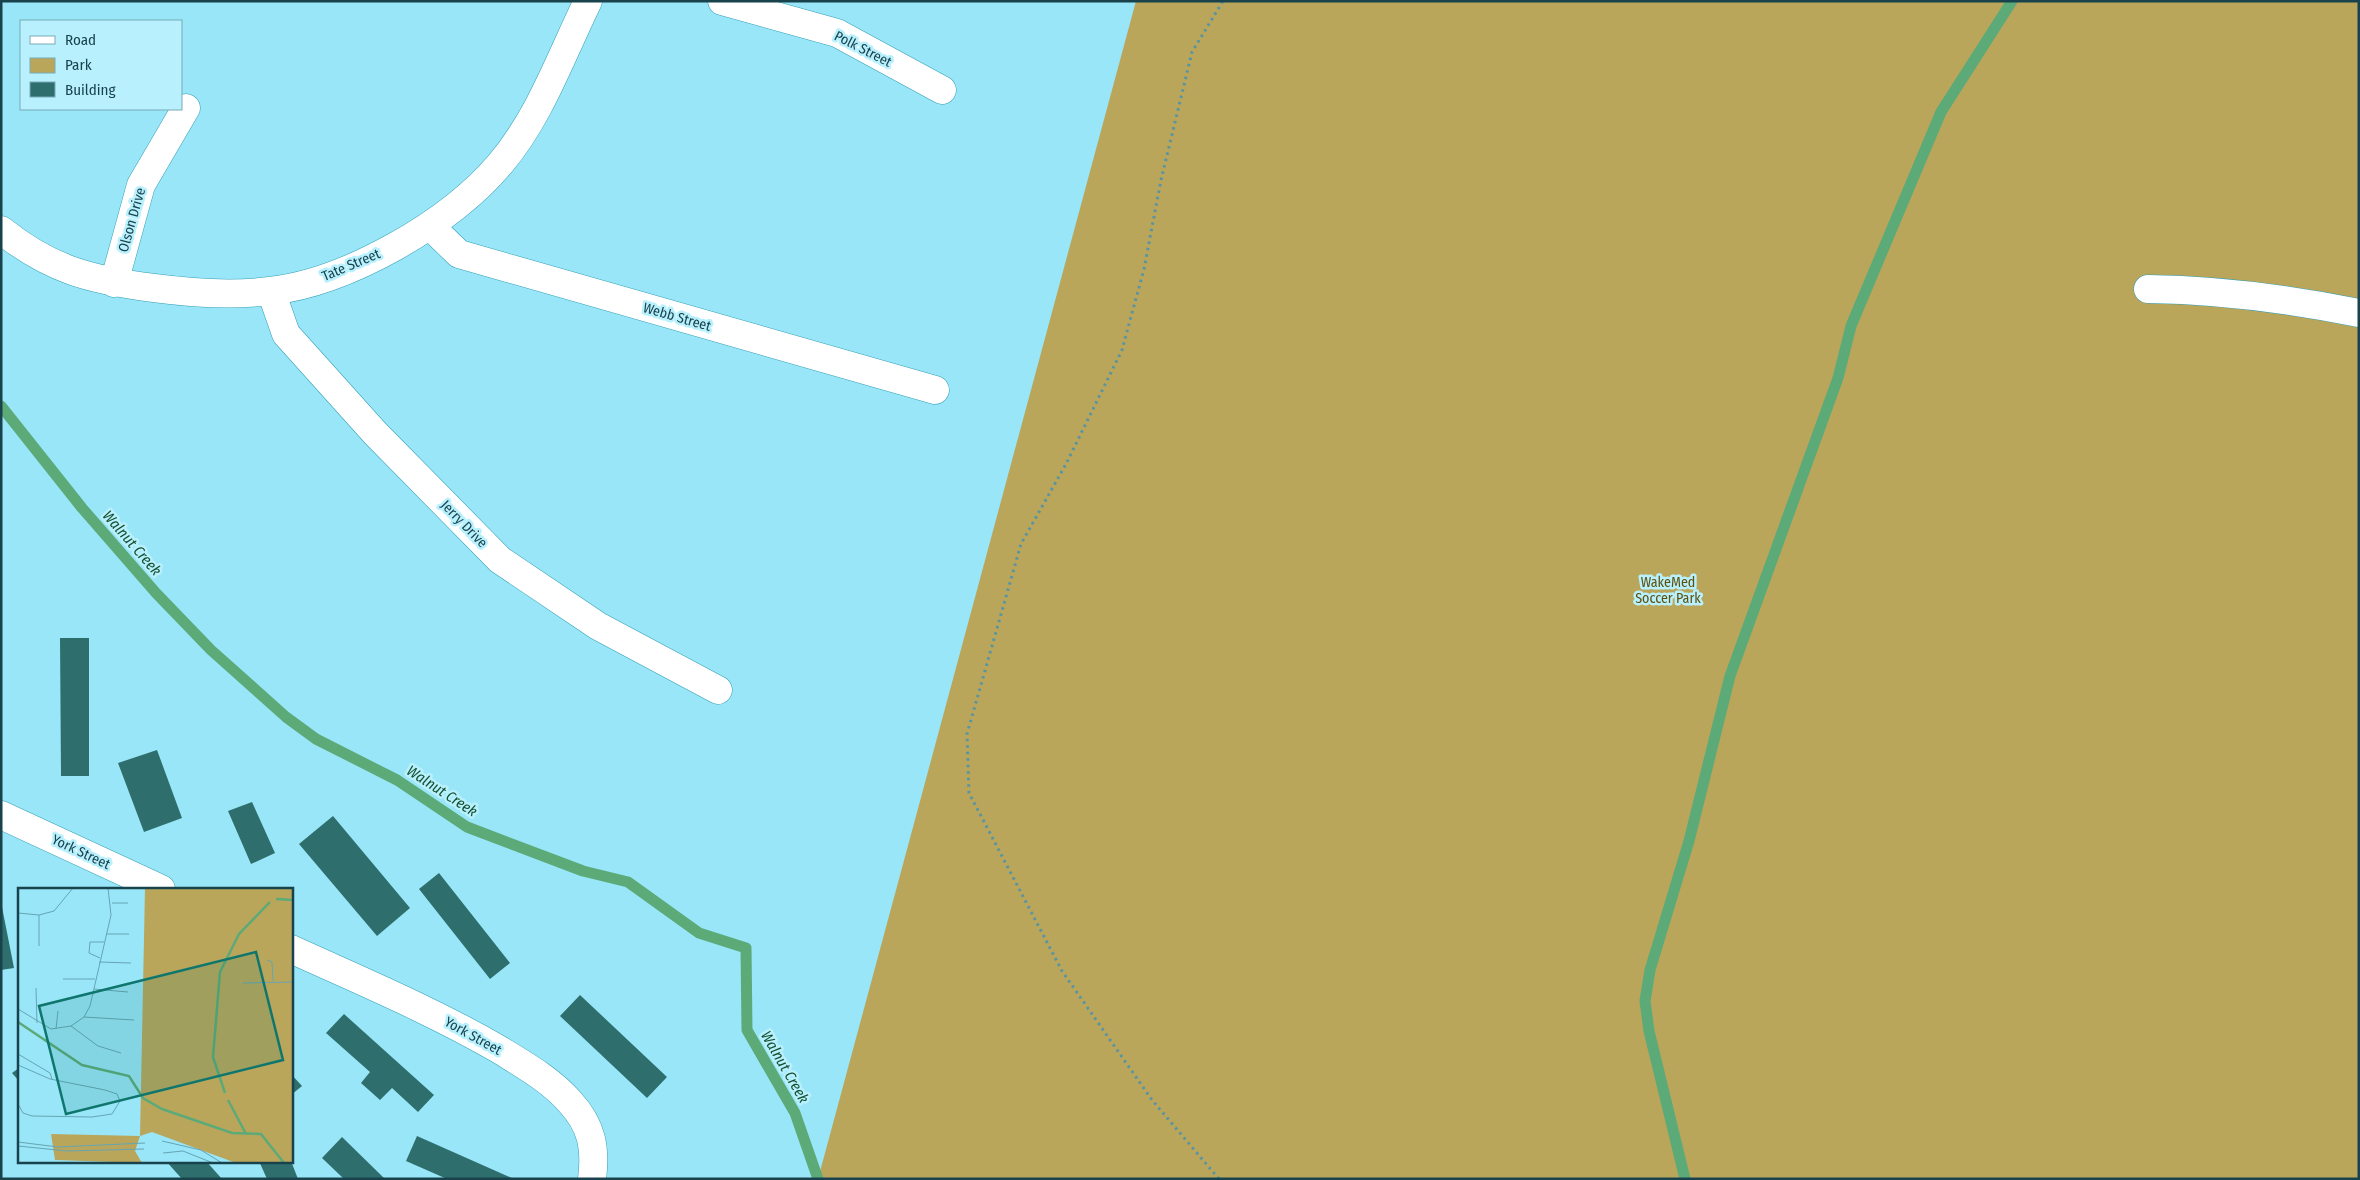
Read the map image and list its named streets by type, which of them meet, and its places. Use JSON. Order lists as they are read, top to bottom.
{
  "streets": {
    "street": [
      "Polk Street",
      "Olson Drive",
      "Tate Street",
      "Webb Street",
      "Jerry Drive",
      "York Street"
    ]
  },
  "crossings": [
    ["Olson Drive", "Tate Street"],
    ["Tate Street", "Webb Street"],
    ["Tate Street", "Jerry Drive"]
  ],
  "water": ["Walnut Creek"],
  "parks": ["WakeMed Soccer Park"],
  "legend": ["Road", "Park", "Building"]
}
